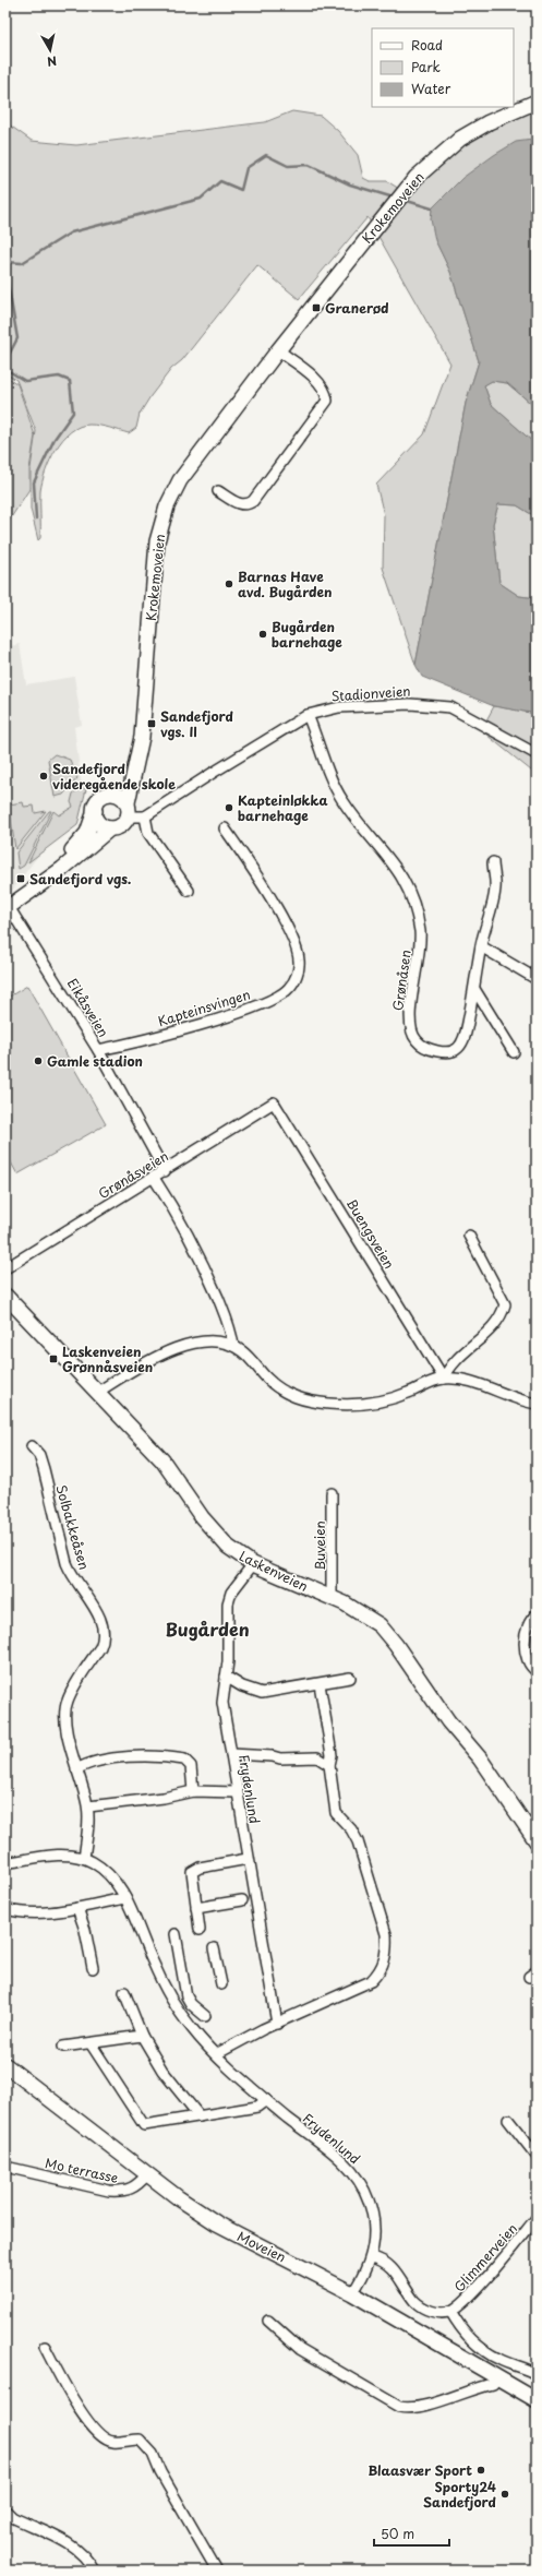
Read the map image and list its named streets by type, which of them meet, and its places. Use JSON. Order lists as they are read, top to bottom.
{
  "streets": {
    "street": [
      "Krokemoveien",
      "Stadionveien",
      "Grønåsen",
      "Eikåsveien",
      "Kapteinsvingen",
      "Grønåsveien",
      "Buengsveien",
      "Solbakkeåsen",
      "Buveien",
      "Laskenveien",
      "Frydenlund",
      "Mo terrasse",
      "Moveien",
      "Glimmerveien"
    ]
  },
  "crossings": [
    ["Krokemoveien", "Eikåsveien"],
    ["Stadionveien", "Grønåsen"],
    ["Eikåsveien", "Kapteinsvingen"],
    ["Eikåsveien", "Grønåsveien"],
    ["Grønåsveien", "Buengsveien"],
    ["Solbakkeåsen", "Frydenlund"],
    ["Buveien", "Laskenveien"],
    ["Laskenveien", "Frydenlund"],
    ["Frydenlund", "Moveien"],
    ["Mo terrasse", "Moveien"]
  ],
  "districts": ["Bugården"],
  "places": {
    "transit": [
      "Granerød",
      "Sandefjord vgs. II",
      "Sandefjord vgs.",
      "Laskenveien Grønnåsveien"
    ],
    "other": [
      "Barnas Have avd. Bugården",
      "Bugården barnehage",
      "Sandefjord videregående skole",
      "Kapteinløkka barnehage",
      "Gamle stadion",
      "Blaasvær Sport",
      "Sporty24 Sandefjord"
    ]
  },
  "legend": ["Road", "Park", "Water"],
  "scale_bar": "50 m",
  "north": "bottom"
}
